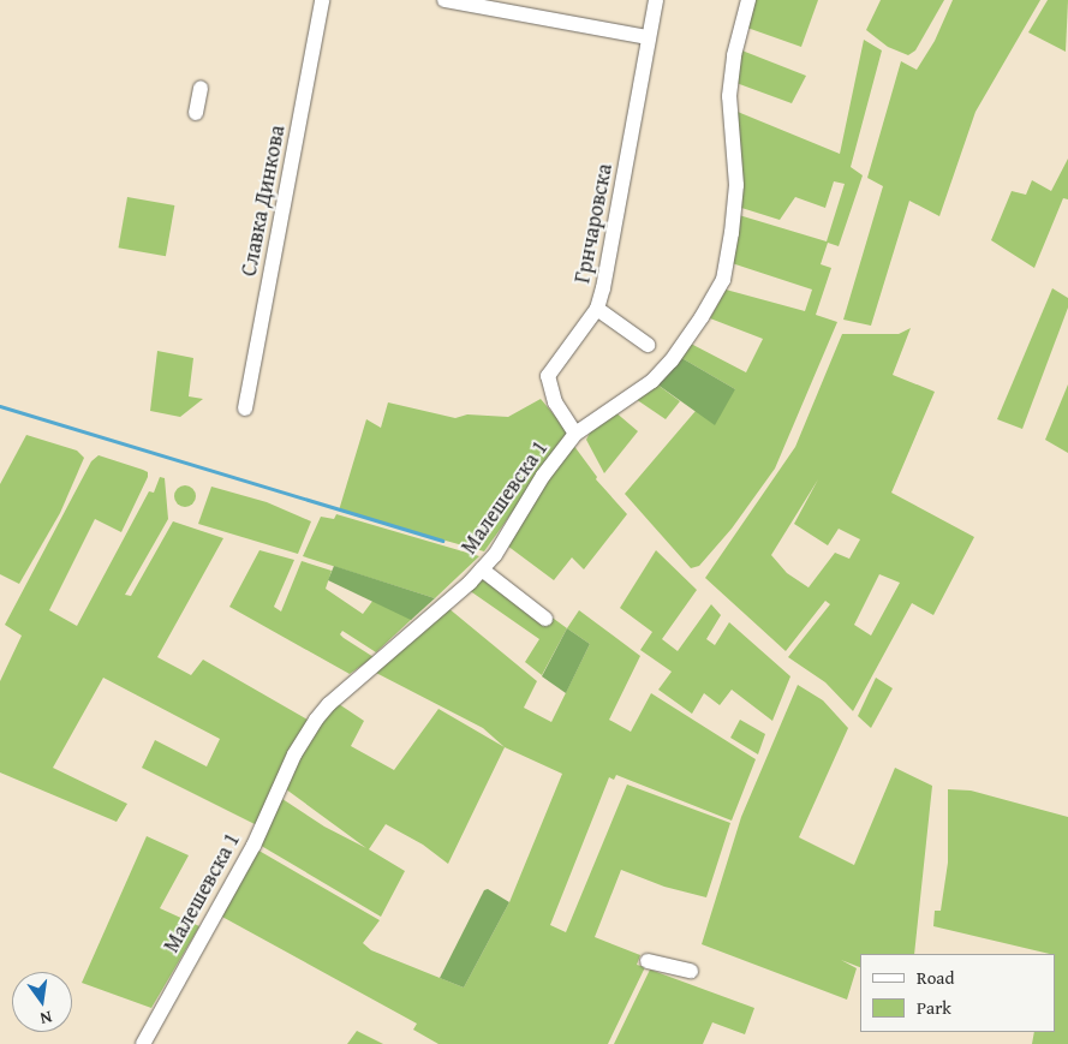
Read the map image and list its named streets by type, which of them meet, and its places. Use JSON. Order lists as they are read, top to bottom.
{
  "streets": {
    "street": ["Славка Динкова", "Грнчаровска", "Малешевска 1"]
  },
  "crossings": [
    ["Грнчаровска", "Малешевска 1"]
  ],
  "legend": ["Road", "Park"],
  "north": "bottom"
}
